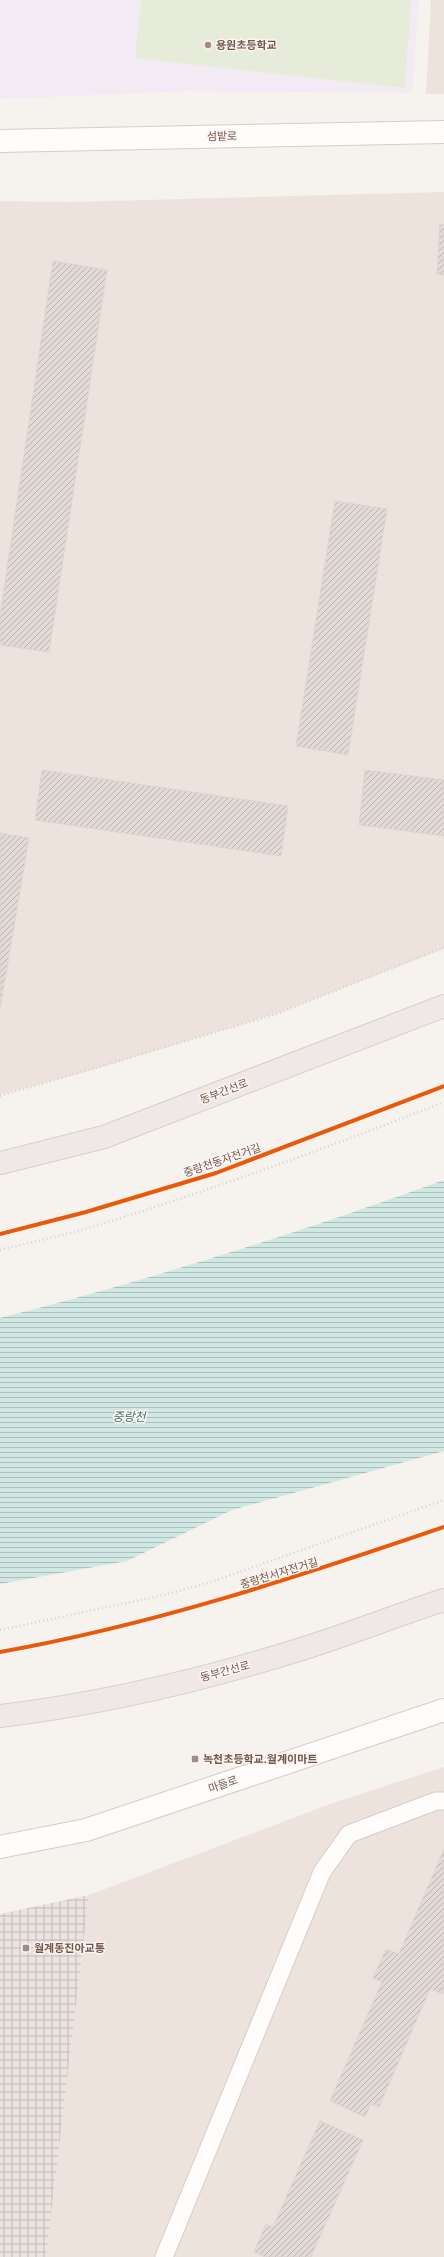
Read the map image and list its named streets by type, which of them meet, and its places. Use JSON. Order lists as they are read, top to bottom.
{
  "streets": {
    "highway": ["동부간선로"],
    "main road": ["섬밭로", "마들로"],
    "cycle path": ["중랑천동자전거길", "중랑천서자전거길"]
  },
  "water": ["중랑천"],
  "places": {
    "other": ["용원초등학교"],
    "transit": ["녹천초등학교.월계이마트", "월계동진아교통"]
  }
}
